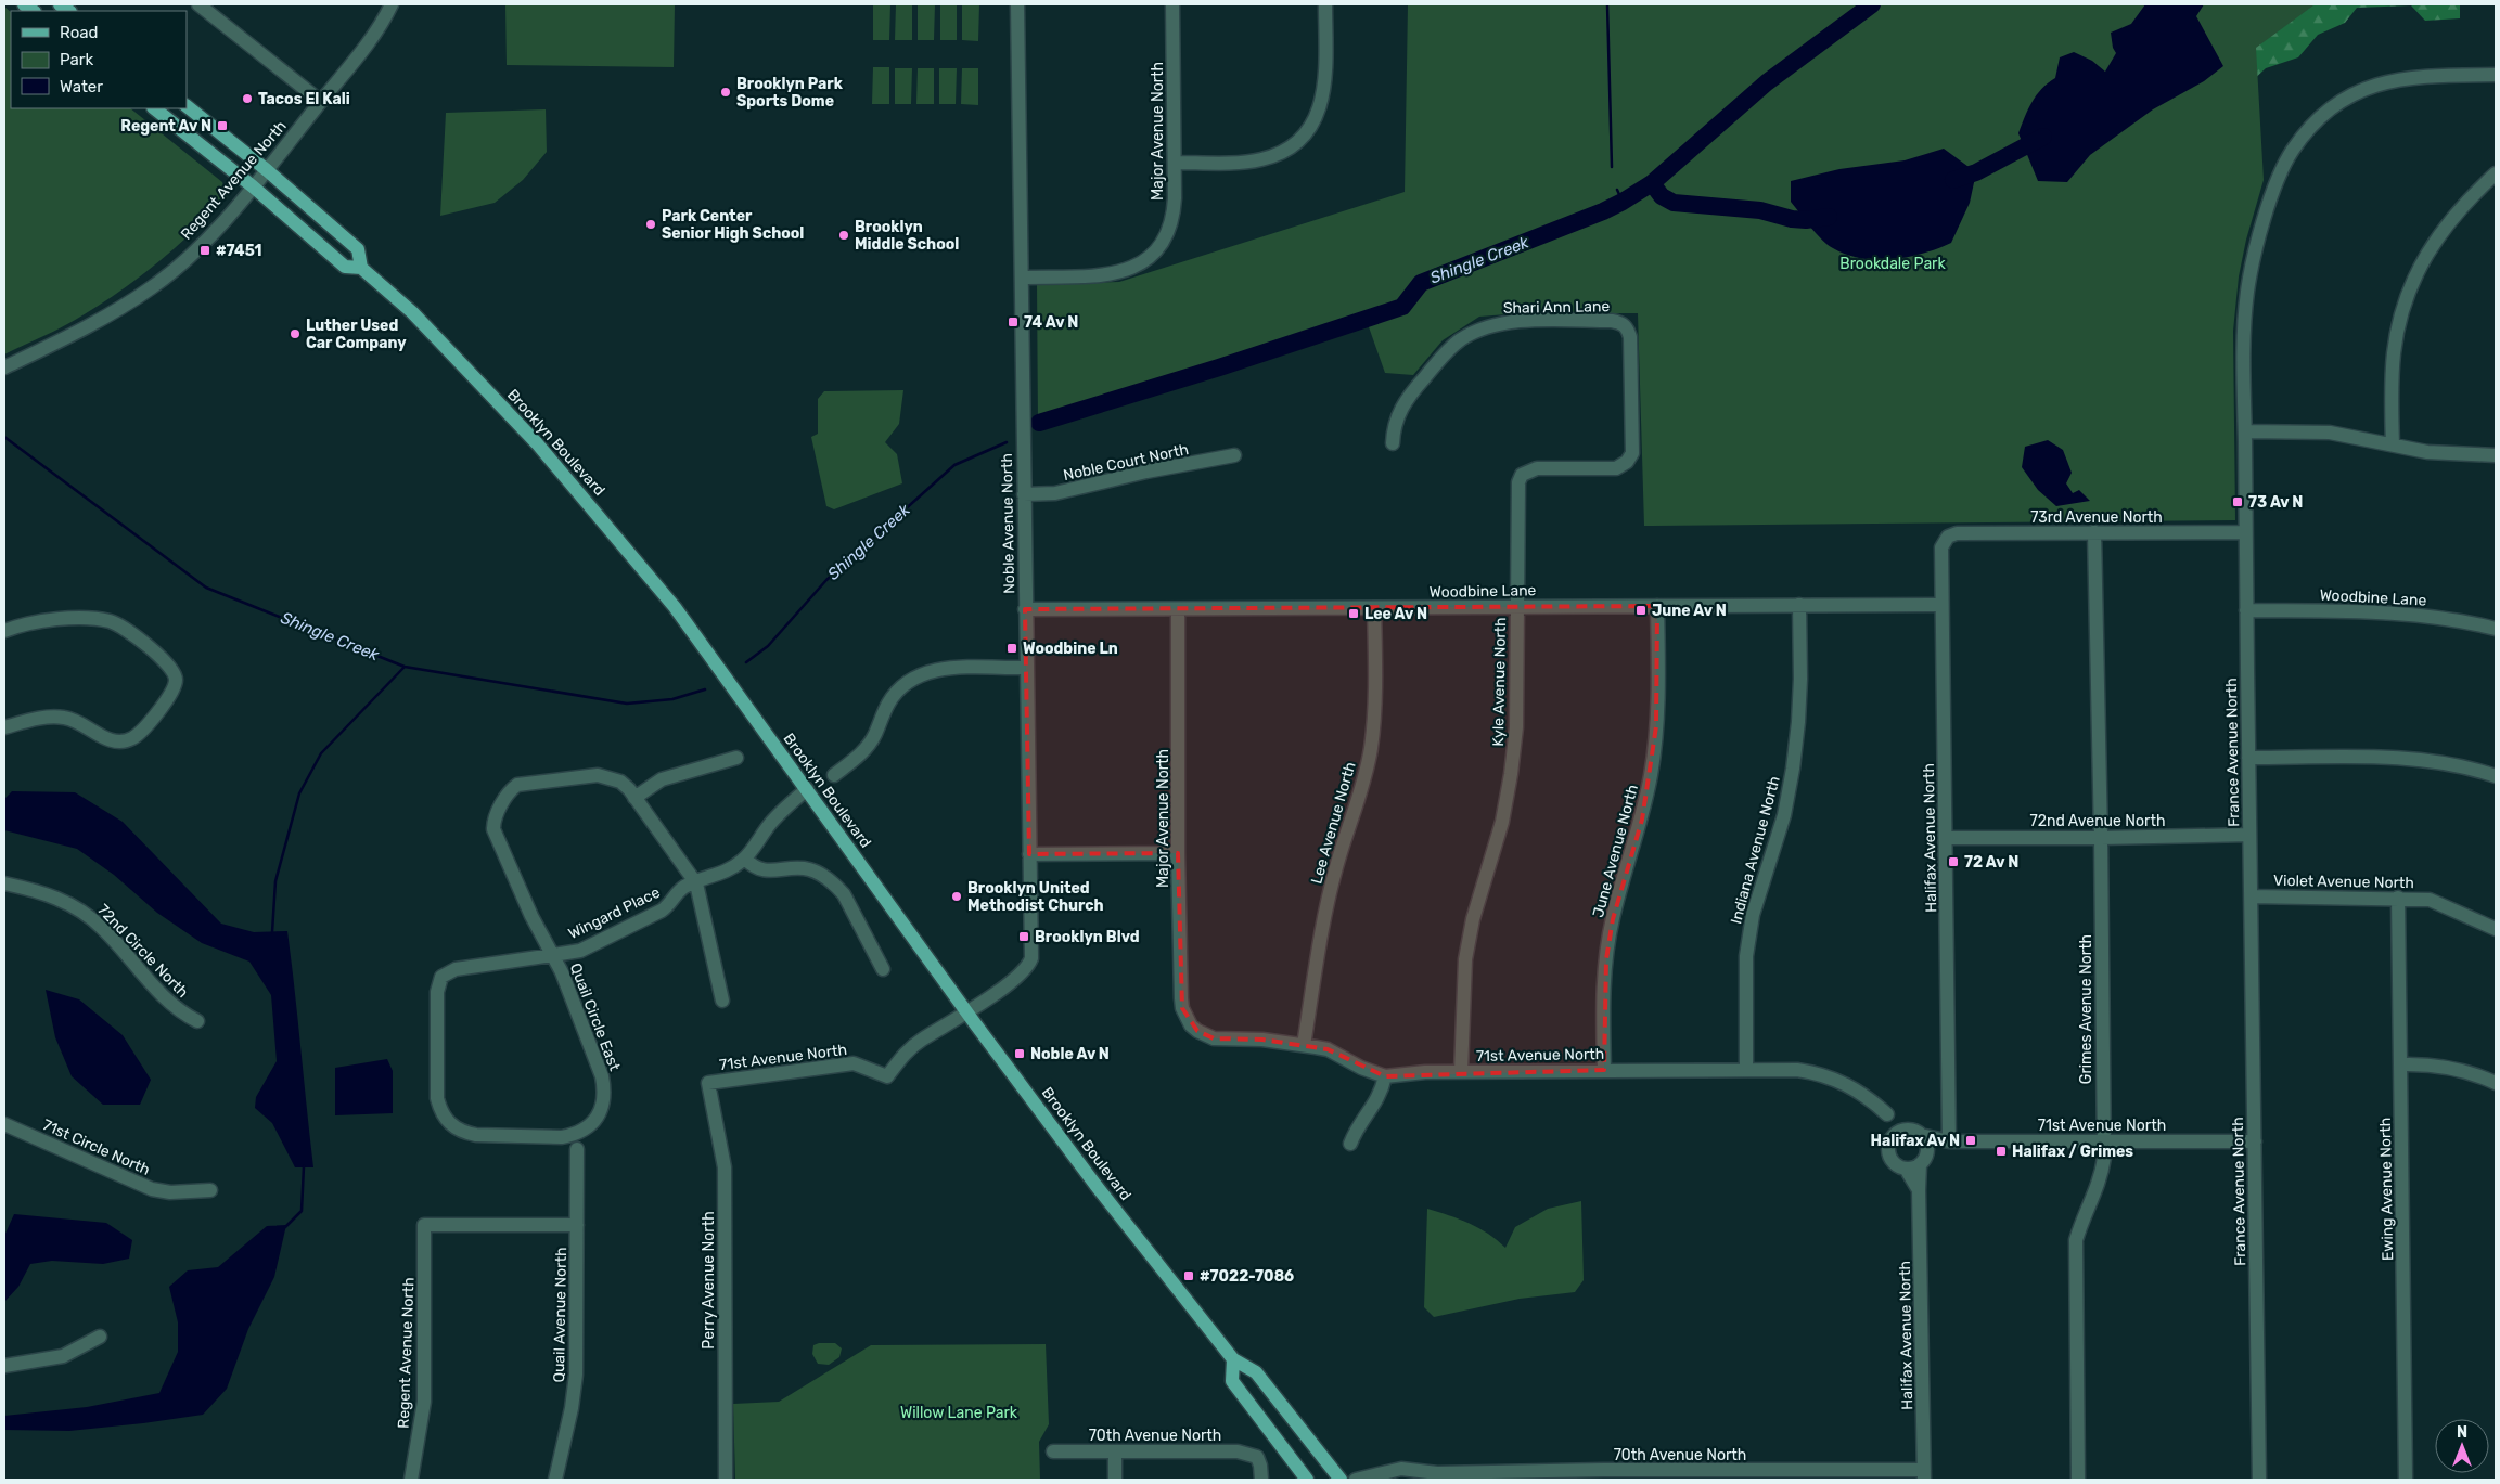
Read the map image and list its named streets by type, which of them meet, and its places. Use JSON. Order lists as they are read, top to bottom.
{
  "streets": {
    "main road": ["Brooklyn Boulevard"],
    "street": [
      "Major Avenue North",
      "Regent Avenue North",
      "Shari Ann Lane",
      "Noble Court North",
      "73rd Avenue North",
      "Noble Avenue North",
      "Woodbine Lane",
      "Kyle Avenue North",
      "France Avenue North",
      "72nd Avenue North",
      "Lee Avenue North",
      "Halifax Avenue North",
      "Indiana Avenue North",
      "June Avenue North",
      "Violet Avenue North",
      "Wingard Place",
      "72nd Circle North",
      "Grimes Avenue North",
      "Quail Circle East",
      "71st Avenue North",
      "71st Circle North",
      "Ewing Avenue North",
      "Perry Avenue North",
      "Quail Avenue North",
      "70th Avenue North"
    ]
  },
  "crossings": [
    ["Major Avenue North", "Noble Avenue North"],
    ["Major Avenue North", "Woodbine Lane"],
    ["Major Avenue North", "71st Avenue North"],
    ["Regent Avenue North", "Brooklyn Boulevard"],
    ["Regent Avenue North", "Quail Avenue North"],
    ["Shari Ann Lane", "Kyle Avenue North"],
    ["Brooklyn Boulevard", "Noble Avenue North"],
    ["Brooklyn Boulevard", "Wingard Place"],
    ["Brooklyn Boulevard", "71st Avenue North"],
    ["Noble Court North", "Noble Avenue North"],
    ["73rd Avenue North", "France Avenue North"],
    ["73rd Avenue North", "Halifax Avenue North"],
    ["73rd Avenue North", "Grimes Avenue North"],
    ["Noble Avenue North", "Woodbine Lane"],
    ["Noble Avenue North", "71st Avenue North"],
    ["Woodbine Lane", "Kyle Avenue North"],
    ["Woodbine Lane", "France Avenue North"],
    ["Woodbine Lane", "Lee Avenue North"],
    ["Woodbine Lane", "Halifax Avenue North"],
    ["Woodbine Lane", "Indiana Avenue North"],
    ["Woodbine Lane", "June Avenue North"],
    ["Kyle Avenue North", "71st Avenue North"],
    ["France Avenue North", "72nd Avenue North"],
    ["France Avenue North", "Violet Avenue North"],
    ["France Avenue North", "71st Avenue North"],
    ["72nd Avenue North", "Halifax Avenue North"],
    ["72nd Avenue North", "Grimes Avenue North"],
    ["Lee Avenue North", "71st Avenue North"],
    ["Halifax Avenue North", "71st Avenue North"],
    ["Halifax Avenue North", "70th Avenue North"],
    ["Indiana Avenue North", "71st Avenue North"],
    ["June Avenue North", "71st Avenue North"],
    ["Violet Avenue North", "Ewing Avenue North"],
    ["Wingard Place", "Quail Circle East"],
    ["Grimes Avenue North", "71st Avenue North"],
    ["71st Avenue North", "Perry Avenue North"]
  ],
  "water": ["Shingle Creek"],
  "parks": ["Brookdale Park", "Willow Lane Park"],
  "places": {
    "other": [
      "Brooklyn Park Sports Dome",
      "Tacos El Kali",
      "Park Center Senior High School",
      "Brooklyn Middle School",
      "Luther Used Car Company",
      "Brooklyn United Methodist Church"
    ],
    "transit": [
      "Regent Av N",
      "#7451",
      "74 Av N",
      "73 Av N",
      "June Av N",
      "Lee Av N",
      "Woodbine Ln",
      "72 Av N",
      "Brooklyn Blvd",
      "Noble Av N",
      "Halifax Av N",
      "Halifax / Grimes",
      "#7022-7086"
    ]
  },
  "legend": ["Road", "Park", "Water"],
  "north": "top"
}
